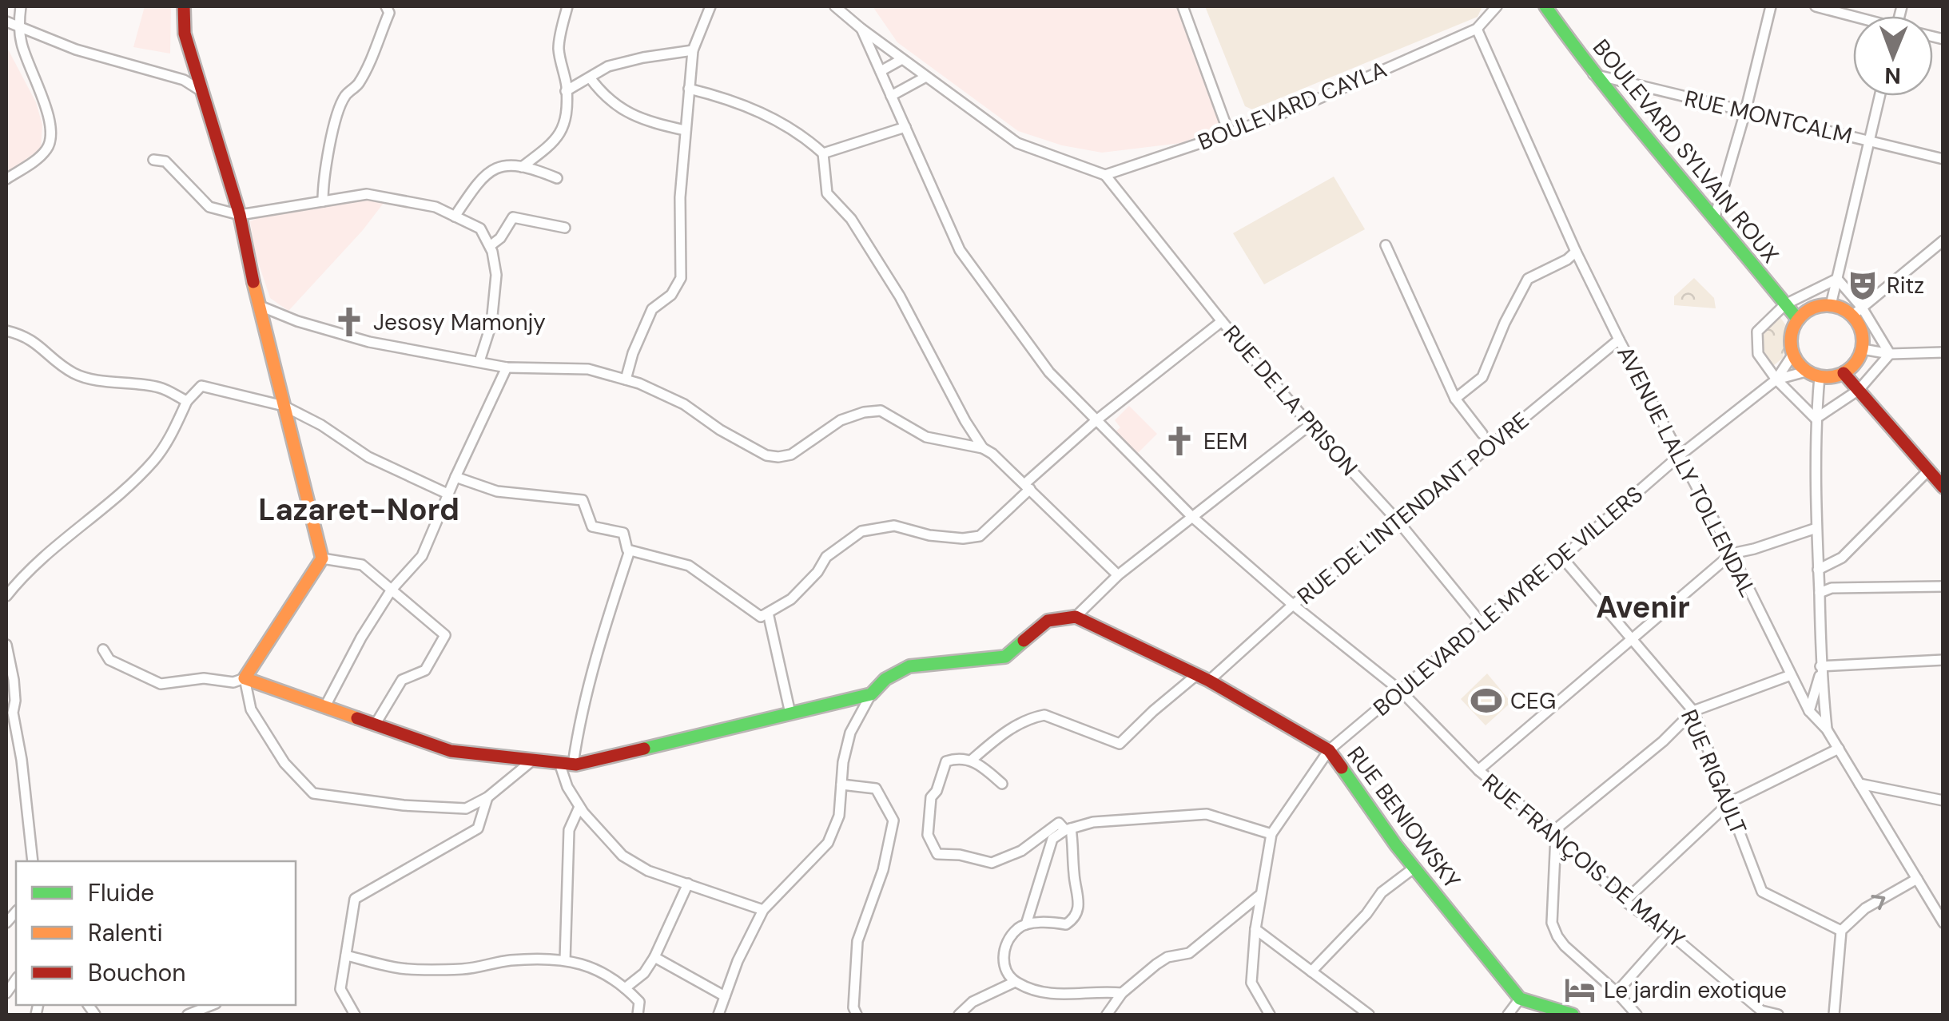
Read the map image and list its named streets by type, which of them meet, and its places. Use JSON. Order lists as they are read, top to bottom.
{
  "streets": {
    "street": [
      "BOULEVARD CAYLA",
      "RUE MONTCALM",
      "BOULEVARD SYLVAIN ROUX",
      "RUE DE LA PRISON",
      "AVENUE LALLY TOLLENDAL",
      "RUE DE L'INTENDANT POVRE",
      "BOULEVARD LE MYRE DE VILLERS",
      "RUE RIGAULT",
      "RUE BENIOWSKY",
      "RUE FRANÇOIS DE MAHY"
    ]
  },
  "crossings": [
    ["BOULEVARD CAYLA", "RUE DE LA PRISON"],
    ["BOULEVARD CAYLA", "AVENUE LALLY TOLLENDAL"],
    ["RUE MONTCALM", "BOULEVARD SYLVAIN ROUX"],
    ["BOULEVARD SYLVAIN ROUX", "BOULEVARD LE MYRE DE VILLERS"],
    ["RUE DE LA PRISON", "RUE DE L'INTENDANT POVRE"],
    ["RUE DE LA PRISON", "BOULEVARD LE MYRE DE VILLERS"],
    ["AVENUE LALLY TOLLENDAL", "RUE DE L'INTENDANT POVRE"],
    ["AVENUE LALLY TOLLENDAL", "BOULEVARD LE MYRE DE VILLERS"],
    ["RUE DE L'INTENDANT POVRE", "RUE BENIOWSKY"],
    ["RUE DE L'INTENDANT POVRE", "RUE FRANÇOIS DE MAHY"],
    ["BOULEVARD LE MYRE DE VILLERS", "RUE RIGAULT"],
    ["BOULEVARD LE MYRE DE VILLERS", "RUE BENIOWSKY"],
    ["BOULEVARD LE MYRE DE VILLERS", "RUE FRANÇOIS DE MAHY"]
  ],
  "districts": ["Lazaret-Nord", "Avenir"],
  "places": {
    "theatre": ["Ritz"],
    "church": ["Jesosy Mamonjy", "EEM"],
    "sports": ["CEG"],
    "hotel": ["Le jardin exotique"]
  },
  "legend": ["Fluide", "Ralenti", "Bouchon"],
  "north": "bottom"
}
